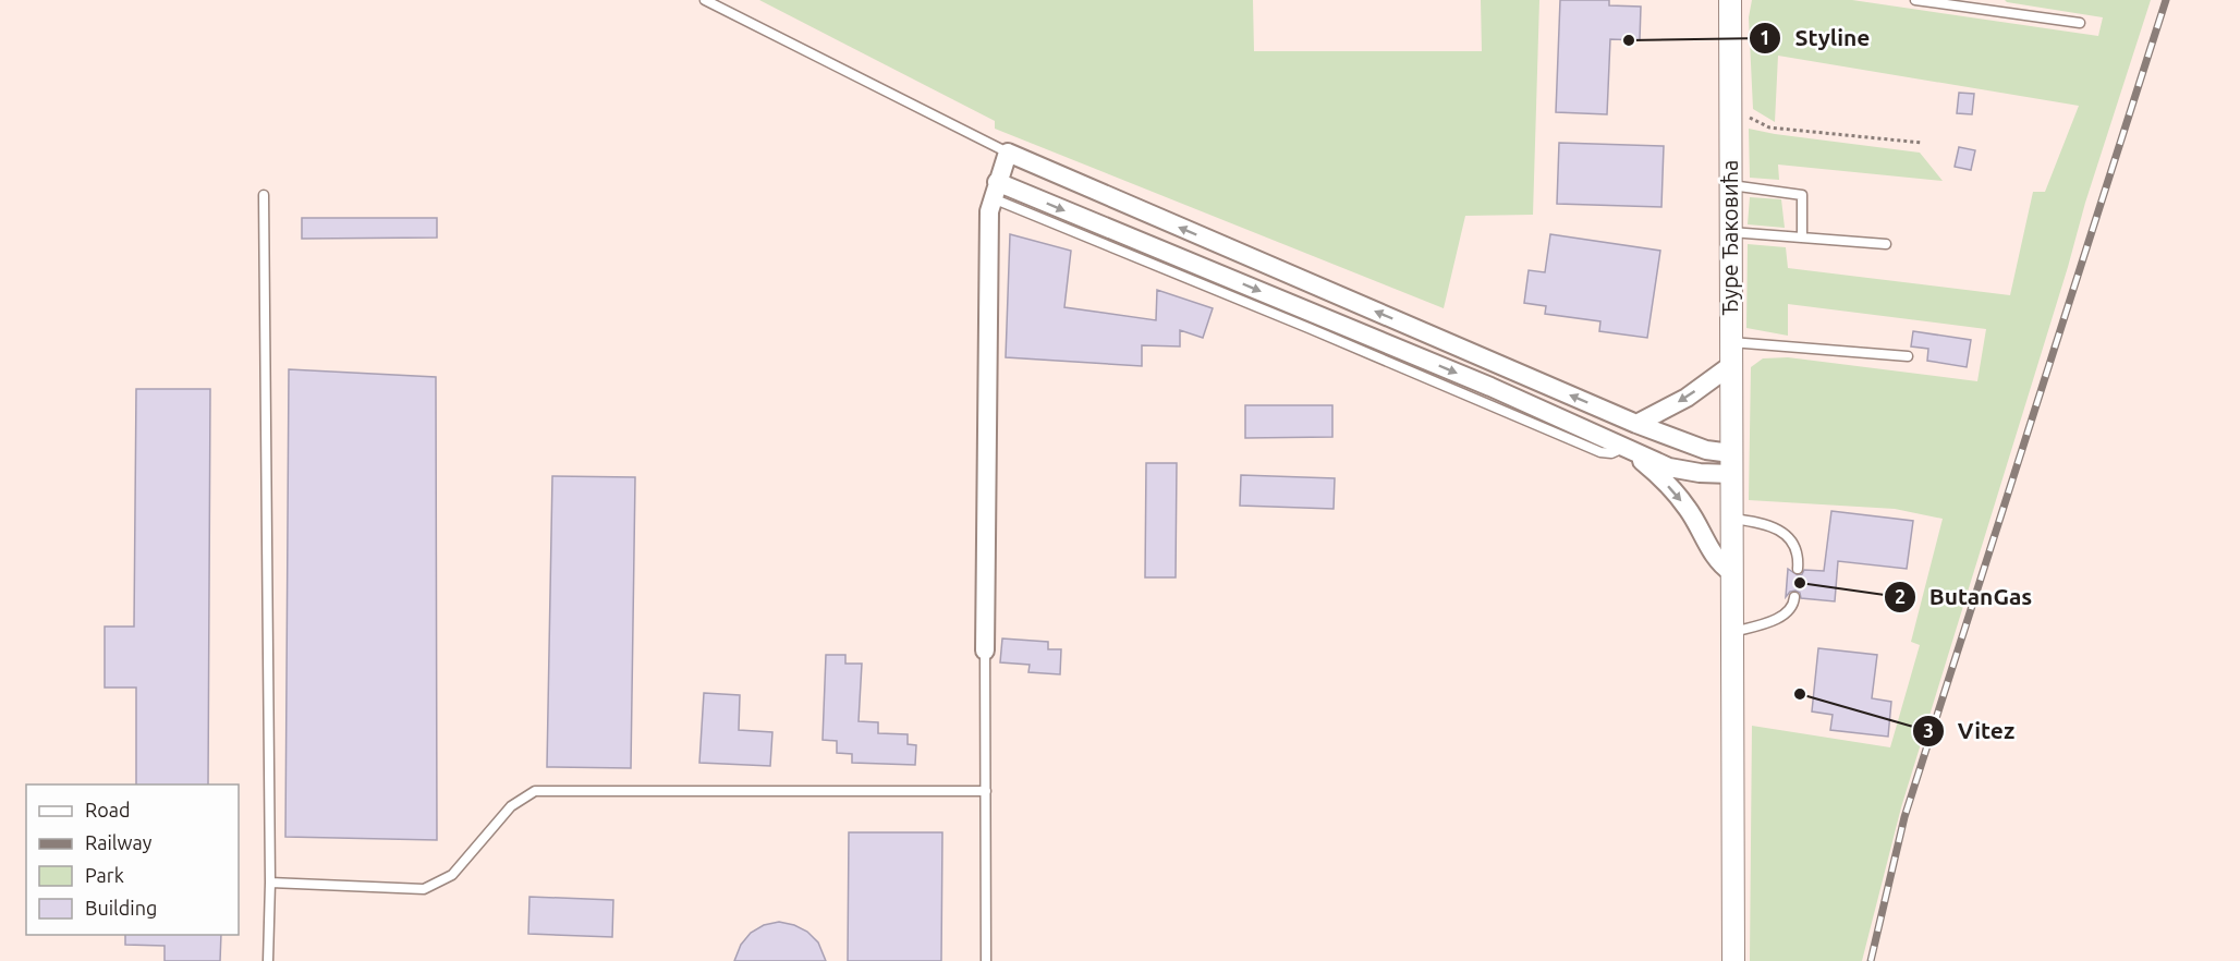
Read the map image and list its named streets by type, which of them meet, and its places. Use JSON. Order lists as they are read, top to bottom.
{
  "streets": {
    "street": ["Ђуре Ђаковића"]
  },
  "places": ["Styline", "ButanGas", "Vitez"],
  "legend": [
    "Road",
    "Railway",
    "Park",
    "Building"
  ]
}
